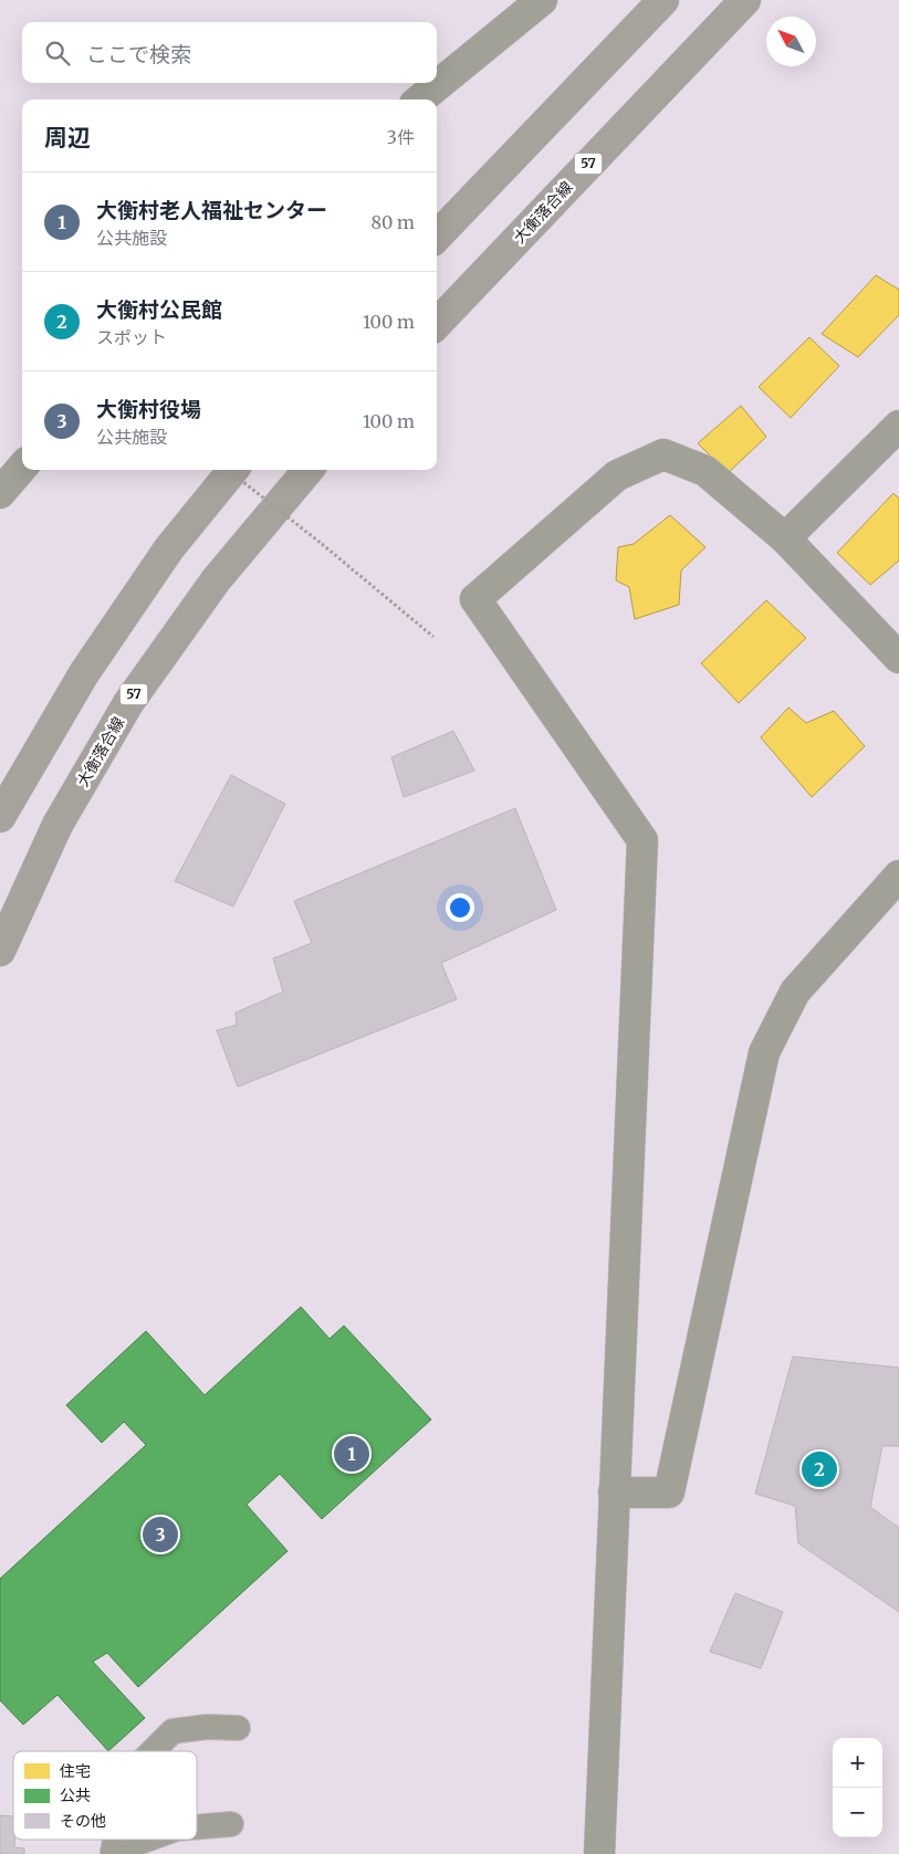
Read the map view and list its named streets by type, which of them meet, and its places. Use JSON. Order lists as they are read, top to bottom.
{
  "streets": {
    "main road": ["57", "大衡落合線"]
  },
  "legend": ["住宅", "公共", "その他"],
  "north": "top left",
  "page": {
    "search": "ここで検索",
    "heading": ["周辺", "3件"],
    "list": [
      {
        "mark": "1",
        "name": "大衡村老人福祉センター",
        "note": "公共施設",
        "value": "80 m"
      },
      {
        "mark": "2",
        "name": "大衡村公民館",
        "note": "スポット",
        "value": "100 m"
      },
      {
        "mark": "3",
        "name": "大衡村役場",
        "note": "公共施設",
        "value": "100 m"
      }
    ],
    "pins": ["1", "2", "3"],
    "map_buttons": ["+", "−"]
  }
}
